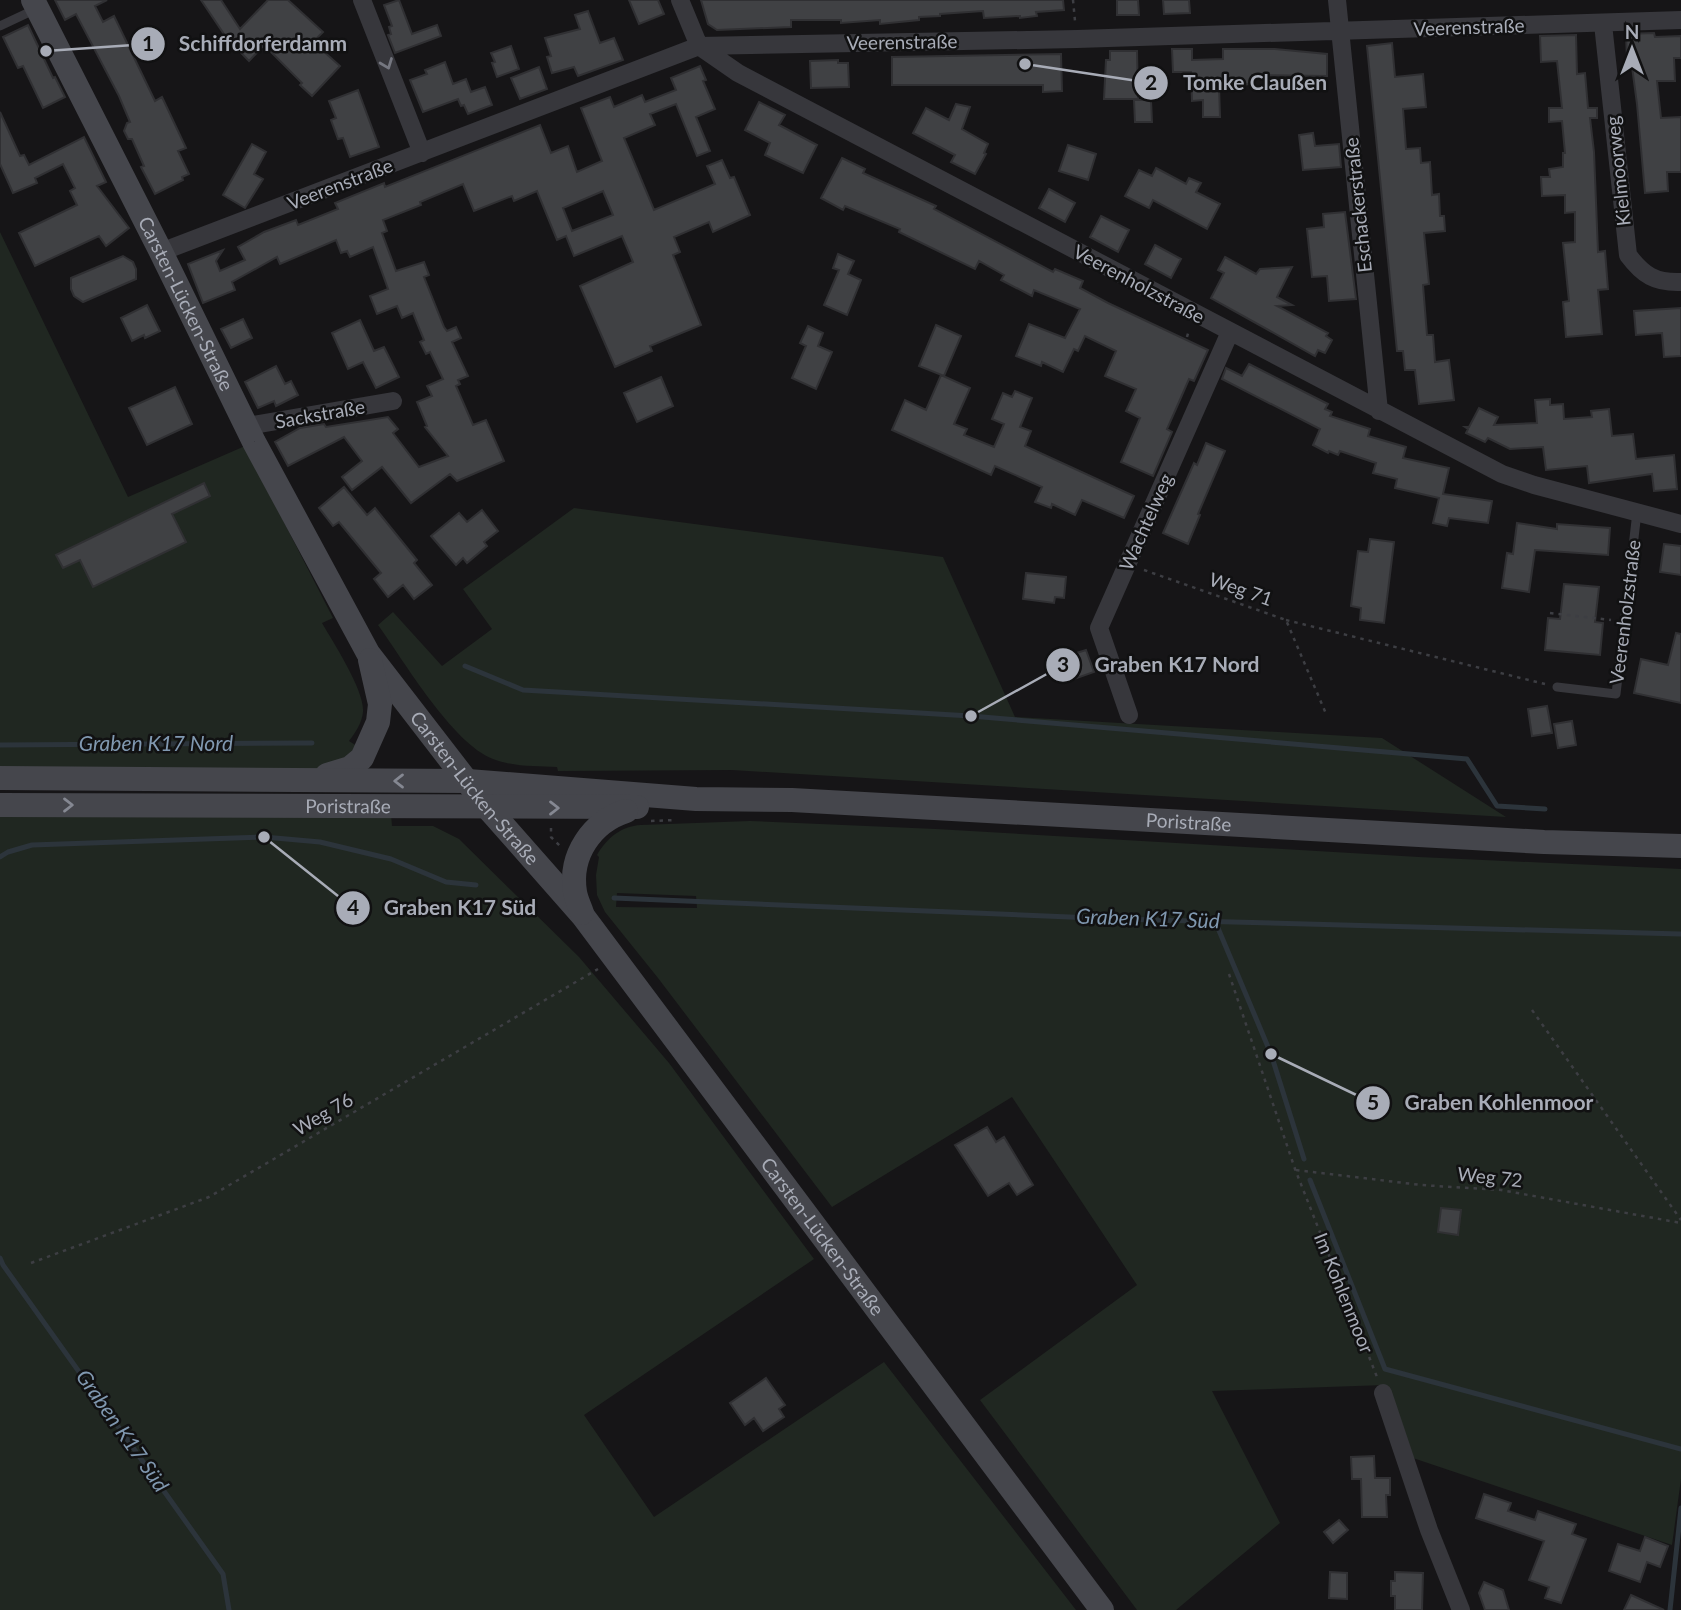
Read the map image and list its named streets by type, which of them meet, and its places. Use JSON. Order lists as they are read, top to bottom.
{
  "streets": {
    "main road": ["Carsten-Lücken-Straße", "Poristraße"],
    "street": [
      "Veerenstraße",
      "Kielmoorweg",
      "Eschackerstraße",
      "Veerenholzstraße",
      "Sackstraße",
      "Wachtelweg"
    ],
    "path": [
      "Weg 71",
      "Weg 76",
      "Weg 72",
      "Im Kohlenmoor"
    ]
  },
  "crossings": [
    ["Veerenstraße", "Kielmoorweg"],
    ["Veerenstraße", "Eschackerstraße"],
    ["Veerenstraße", "Veerenholzstraße"],
    ["Veerenstraße", "Carsten-Lücken-Straße"],
    ["Eschackerstraße", "Veerenholzstraße"],
    ["Veerenholzstraße", "Wachtelweg"],
    ["Carsten-Lücken-Straße", "Sackstraße"],
    ["Carsten-Lücken-Straße", "Poristraße"],
    ["Carsten-Lücken-Straße", "Weg 76"],
    ["Wachtelweg", "Weg 71"],
    ["Weg 72", "Im Kohlenmoor"]
  ],
  "water": ["Graben K17 Nord", "Graben K17 Süd"],
  "places": [
    "Schiffdorferdamm",
    "Tomke Claußen",
    "Graben K17 Nord",
    "Graben K17 Süd",
    "Graben Kohlenmoor"
  ],
  "north": "top"
}
